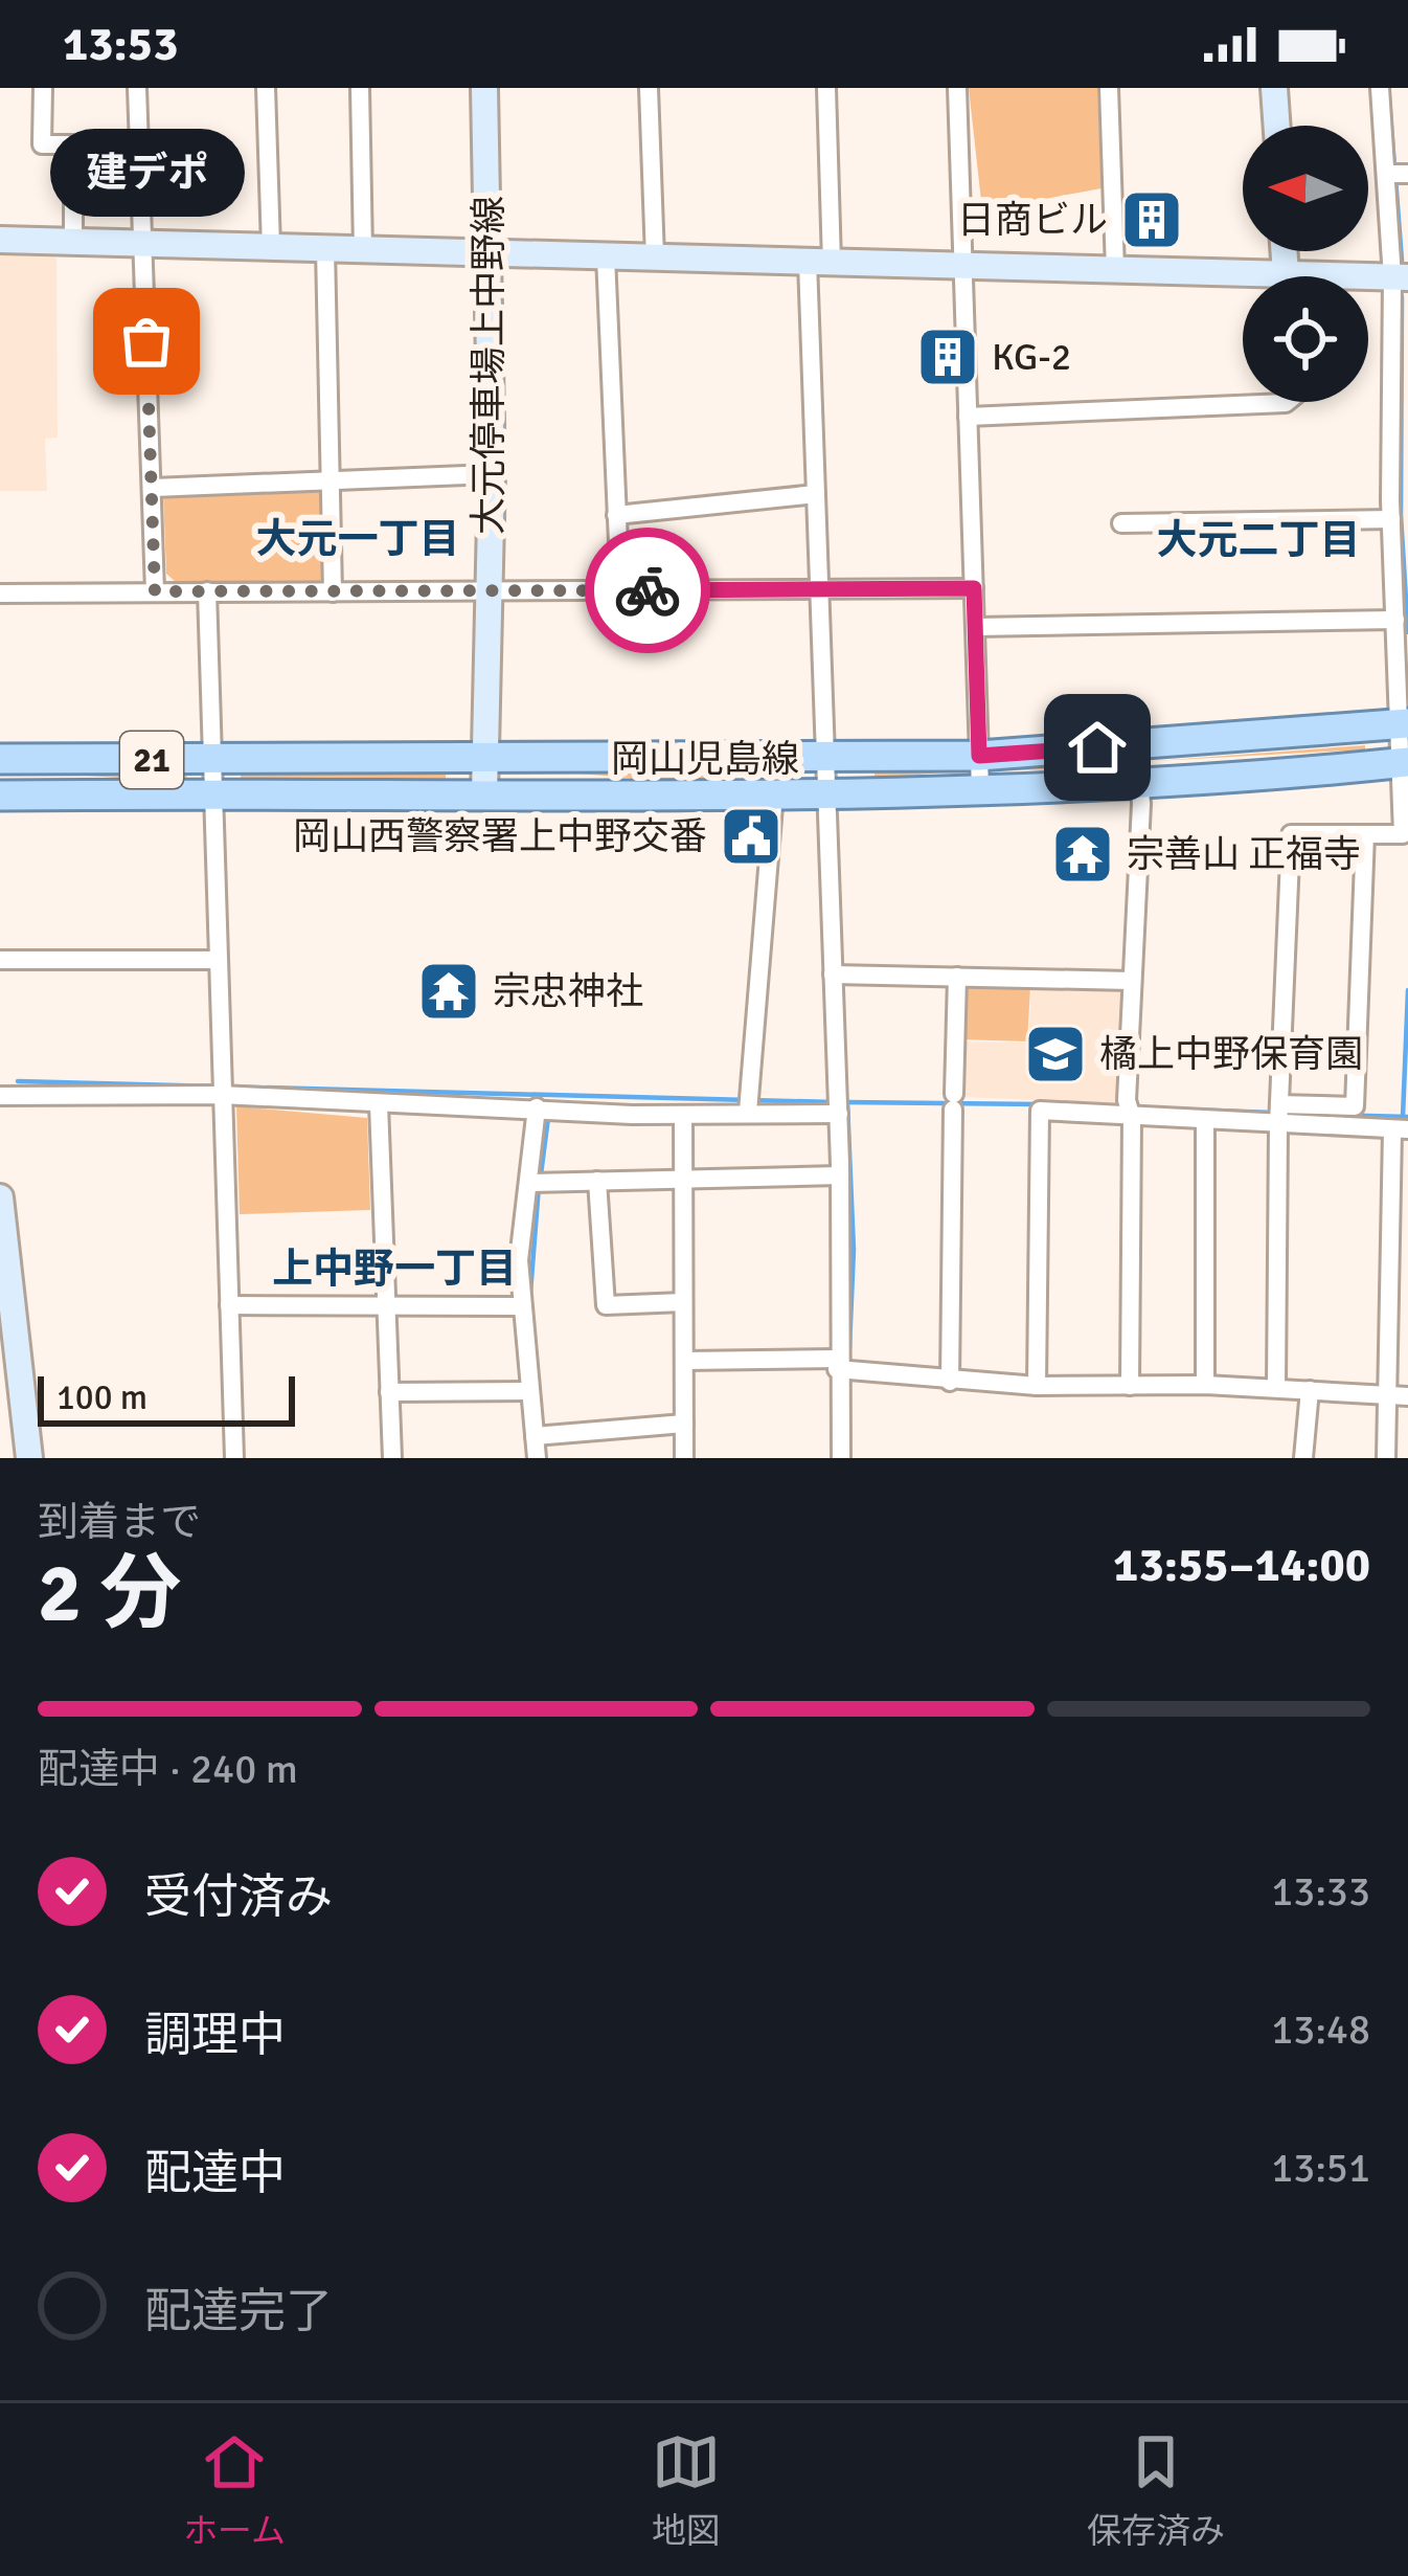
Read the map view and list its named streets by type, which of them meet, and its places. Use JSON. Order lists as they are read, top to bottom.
{
  "streets": {
    "main road": ["岡山児島線", "21"],
    "street": ["大元停車場上中野線"]
  },
  "crossings": [
    ["大元停車場上中野線", "岡山児島線"]
  ],
  "districts": ["大元一丁目", "大元二丁目", "上中野一丁目"],
  "places": {
    "building": ["日商ビル", "KG-2"],
    "other": ["建デポ"],
    "public building": ["岡山西警察署上中野交番"],
    "temple": ["宗善山 正福寺", "宗忠神社"],
    "school or university": ["橘上中野保育園"]
  },
  "scale_bar": "100 m",
  "north": "left",
  "page": {
    "status": "13:53",
    "bubble": "建デポ",
    "scale": "100 m",
    "heading": ["2 分", "到着まで", "13:55–14:00"],
    "bar": "配達中 · 240 m",
    "list": [
      ["受付済み", "13:33"],
      ["調理中", "13:48"],
      ["配達中", "13:51"],
      "配達完了"
    ],
    "tabs": ["ホーム", "地図", "保存済み"]
  }
}
